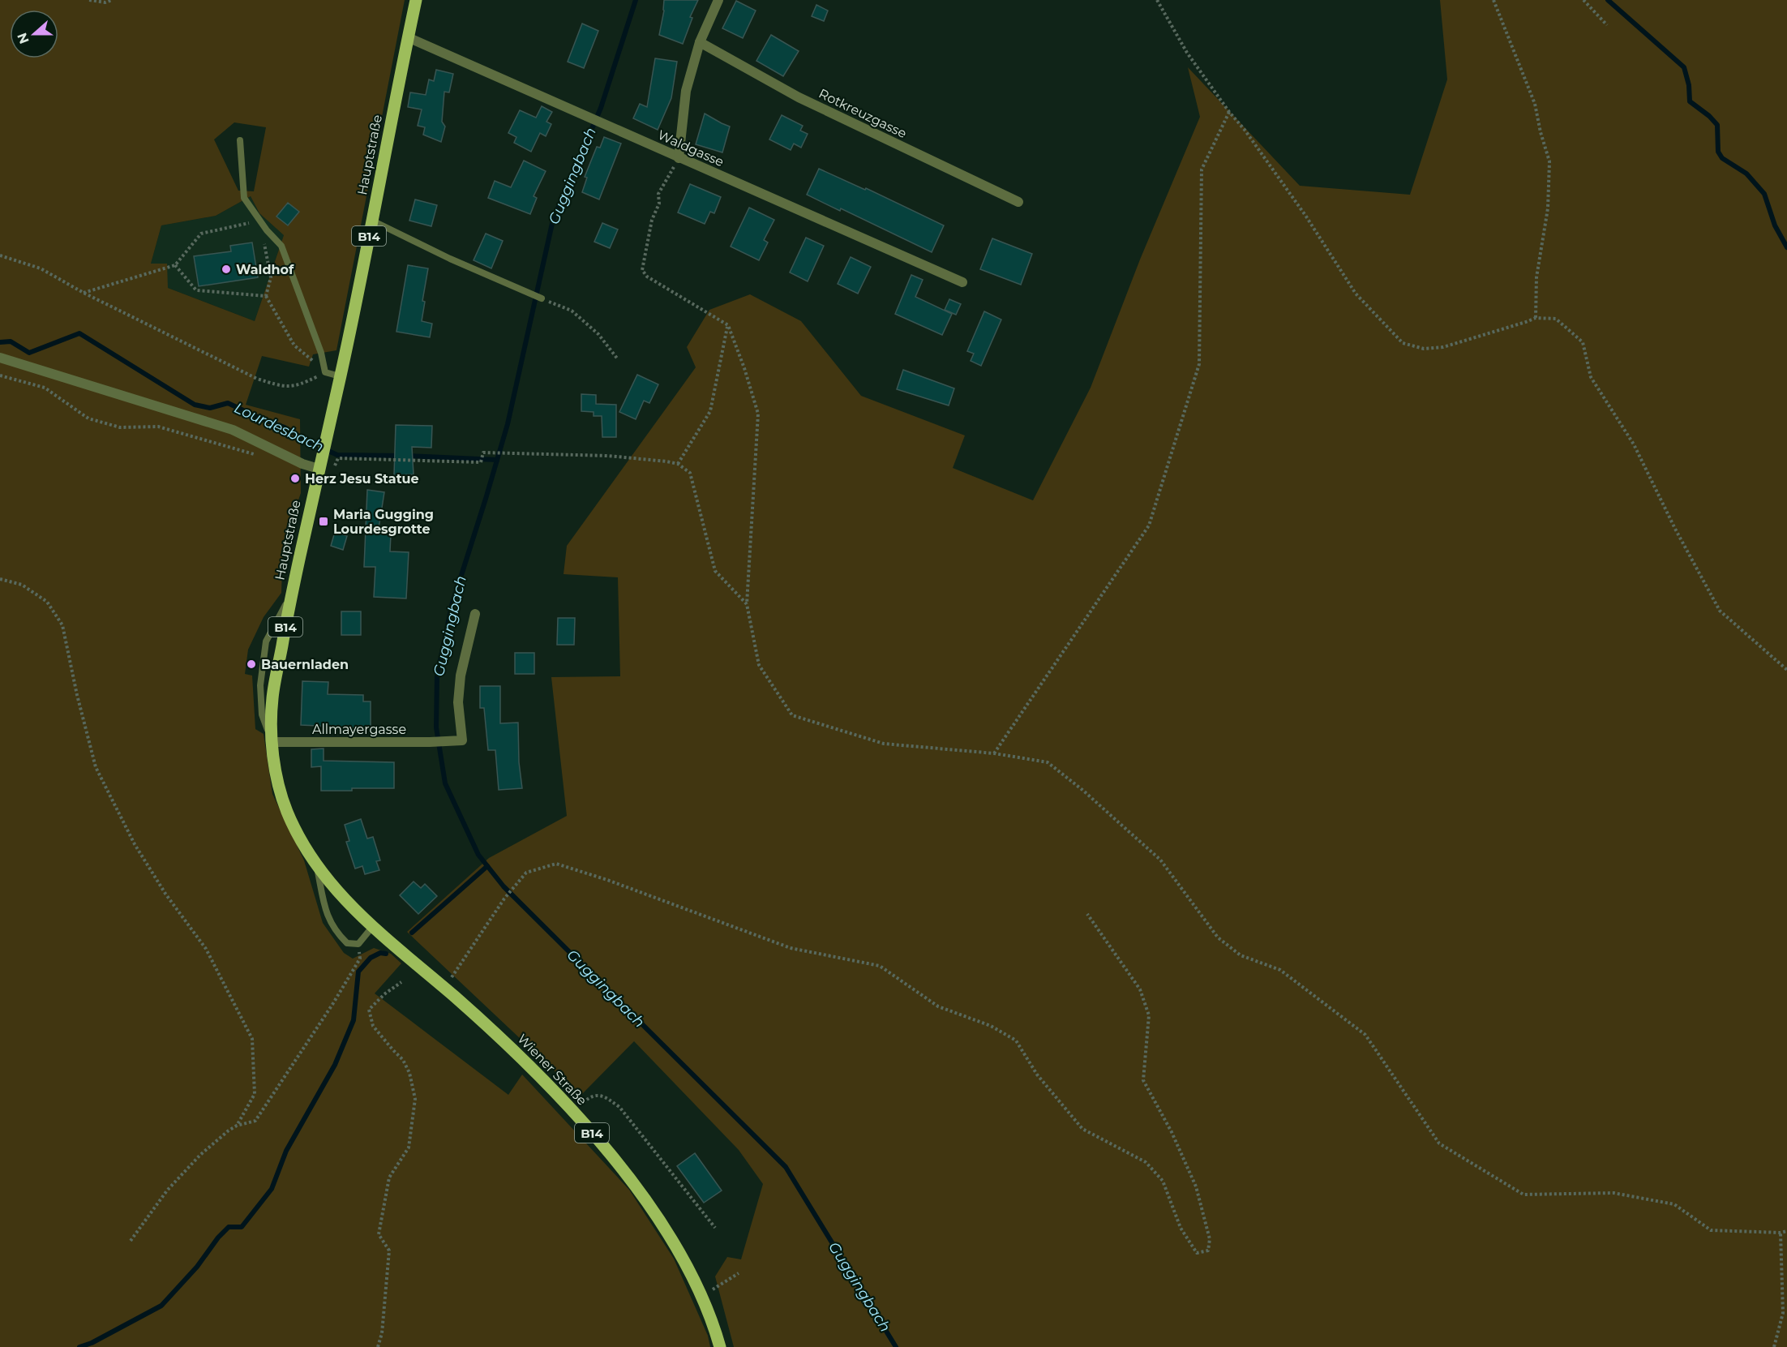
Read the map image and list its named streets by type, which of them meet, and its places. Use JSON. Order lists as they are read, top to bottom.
{
  "streets": {
    "main road": ["Hauptstraße", "B14", "Wiener Straße"],
    "street": ["Rotkreuzgasse", "Waldgasse", "Allmayergasse"]
  },
  "crossings": [
    ["Waldgasse", "Hauptstraße"],
    ["Hauptstraße", "Allmayergasse"],
    ["Hauptstraße", "Wiener Straße"]
  ],
  "water": ["Guggingbach", "Lourdesbach"],
  "places": {
    "other": ["Waldhof", "Herz Jesu Statue", "Bauernladen"],
    "transit": ["Maria Gugging Lourdesgrotte"]
  },
  "north": "left"
}
